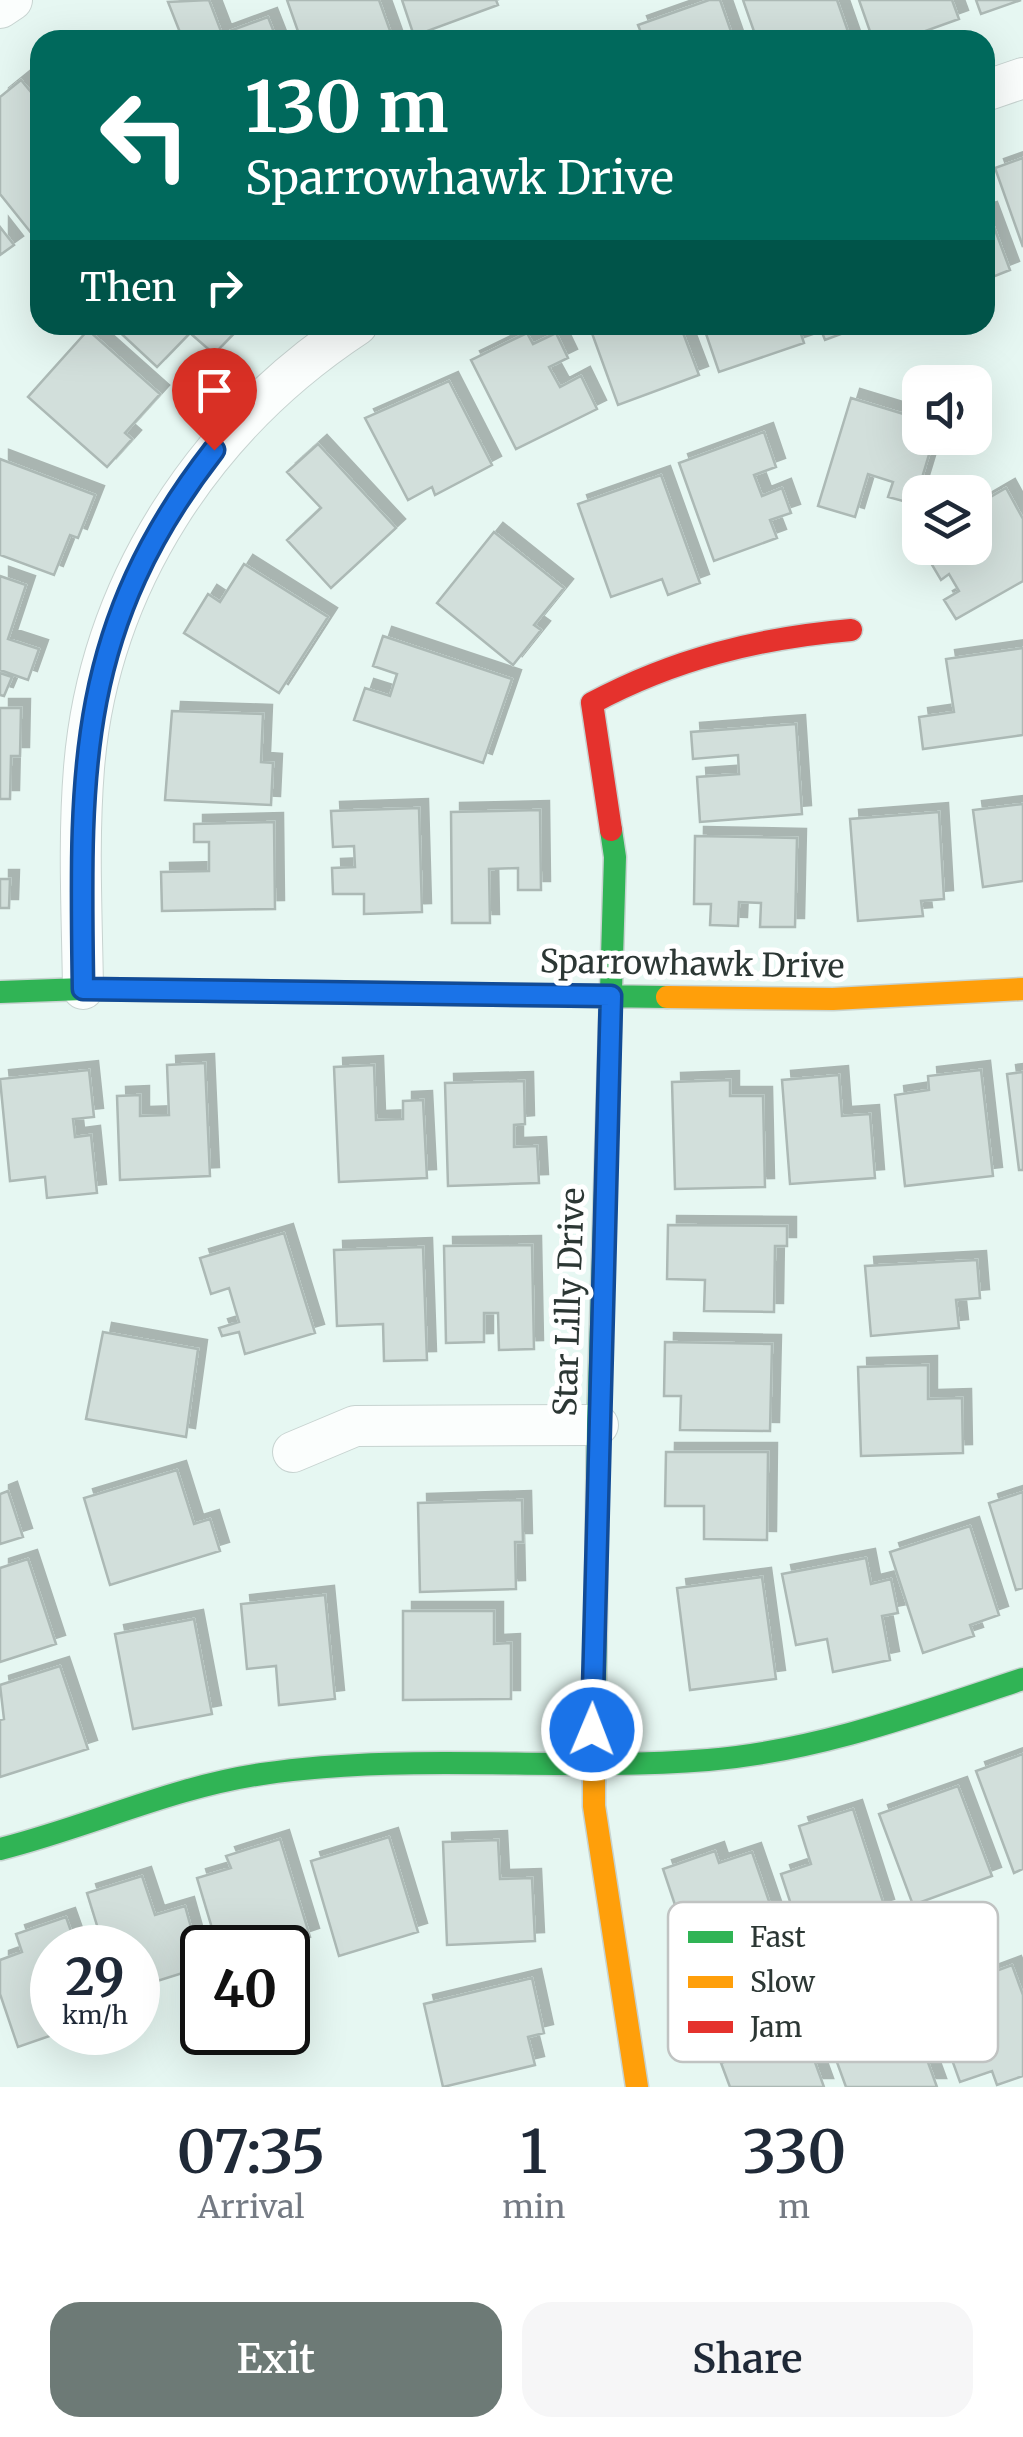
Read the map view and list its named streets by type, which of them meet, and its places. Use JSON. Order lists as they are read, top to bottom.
{
  "streets": {
    "street": ["Sparrowhawk Drive", "Star Lilly Drive"]
  },
  "crossings": [
    ["Sparrowhawk Drive", "Star Lilly Drive"]
  ],
  "legend": ["Fast", "Slow", "Jam"],
  "page": {
    "turn": ["130 m", "Sparrowhawk Drive"],
    "then": "Then",
    "speed": "29 km/h",
    "limit": "40",
    "eta": [
      "07:35",
      "Arrival",
      "1",
      "min",
      "330",
      "m"
    ],
    "buttons": ["Exit", "Share"]
  }
}
